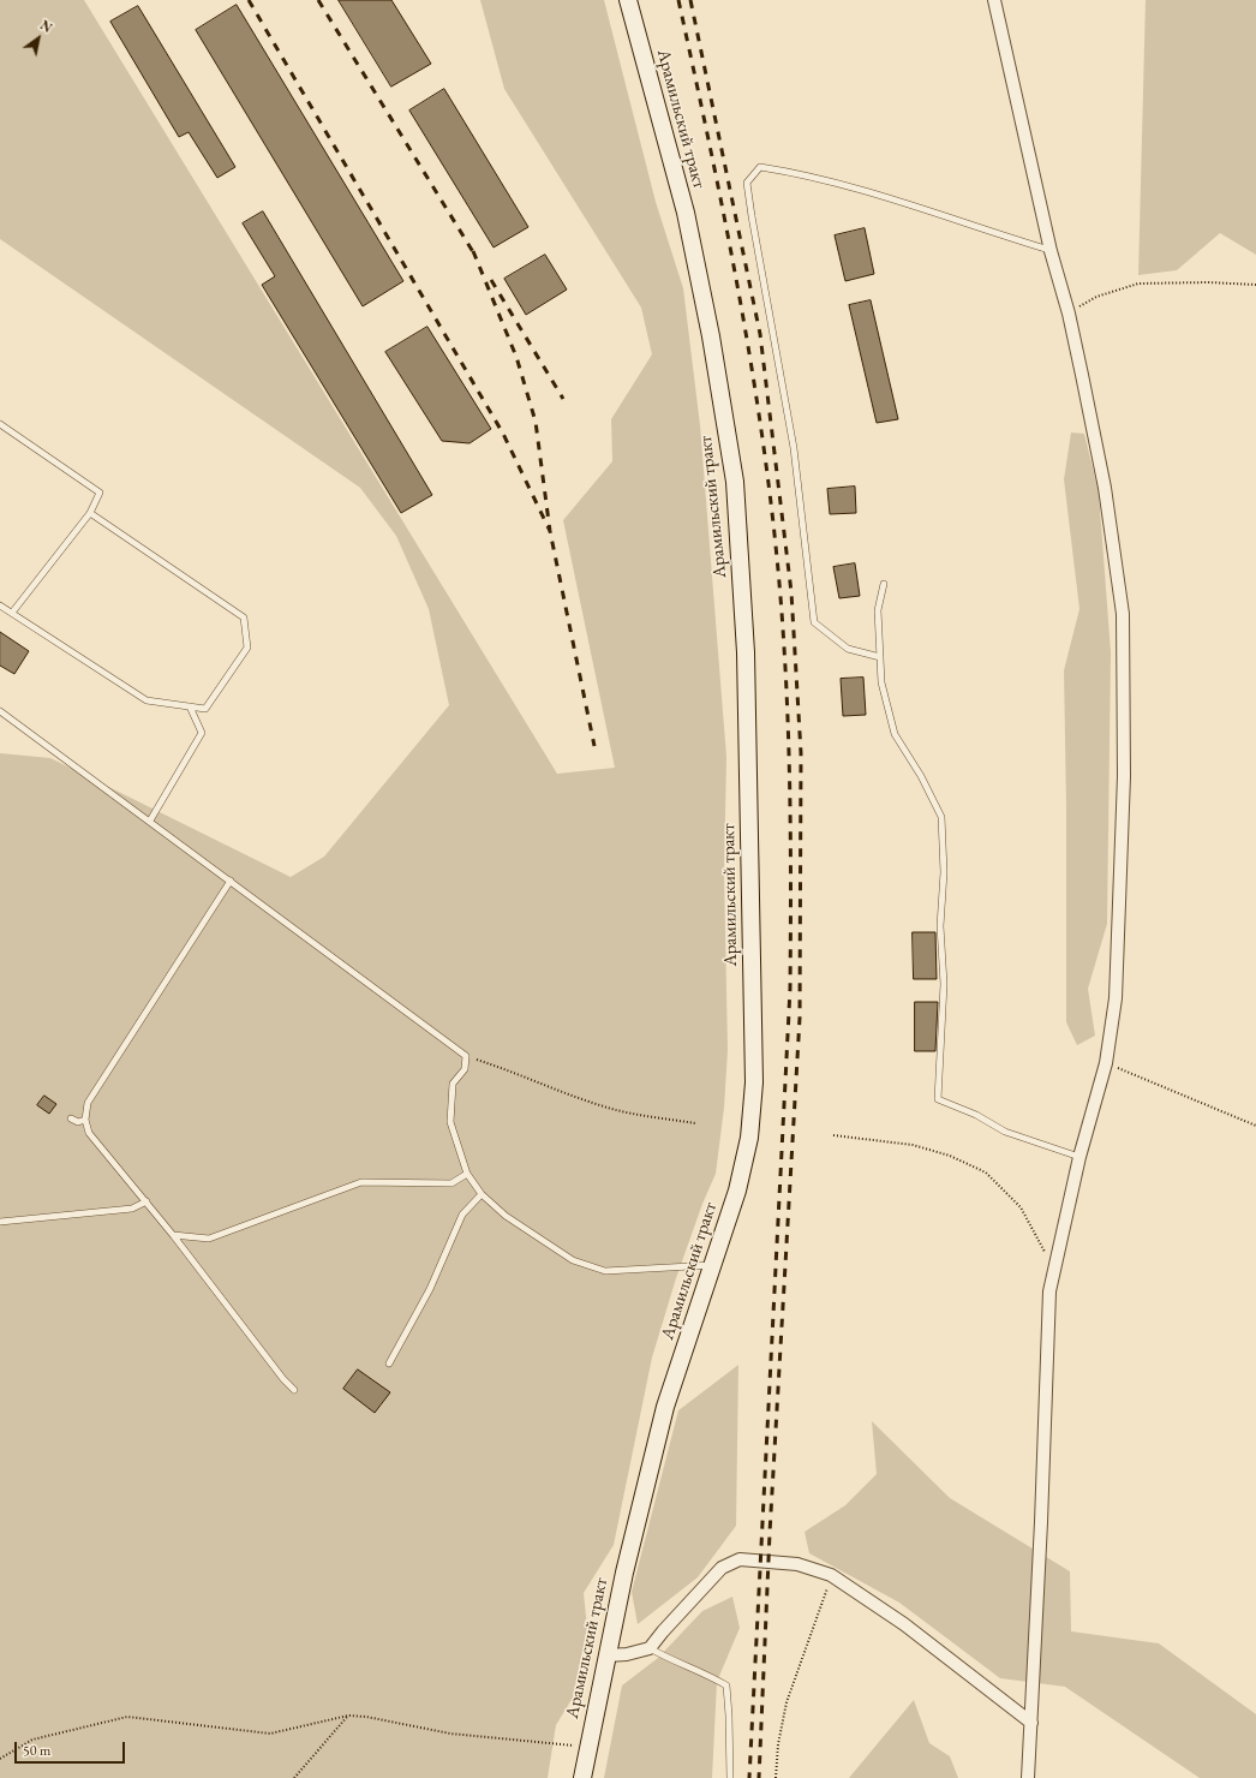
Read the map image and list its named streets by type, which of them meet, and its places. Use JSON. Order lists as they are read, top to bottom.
{
  "streets": {
    "main road": ["Арамильский тракт"]
  },
  "scale_bar": "50 m",
  "north": "top right"
}
